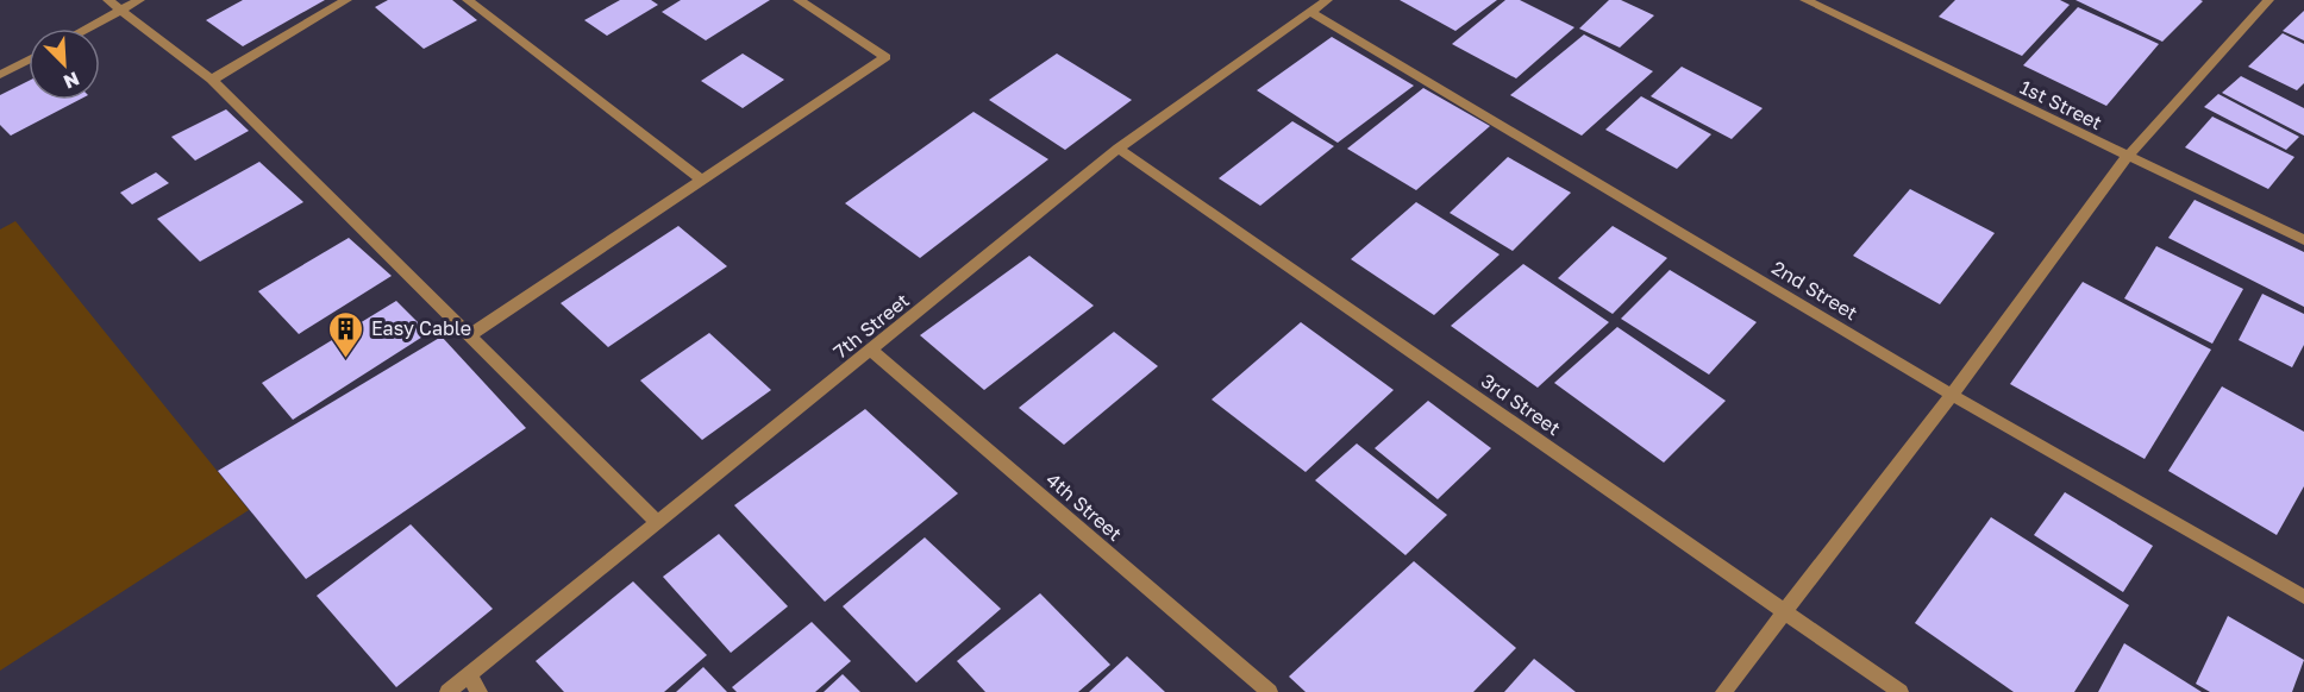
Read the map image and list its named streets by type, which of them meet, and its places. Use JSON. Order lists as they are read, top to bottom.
{
  "streets": {
    "street": [
      "1st Street",
      "2nd Street",
      "7th Street",
      "3rd Street",
      "4th Street"
    ]
  },
  "crossings": [
    ["2nd Street", "7th Street"],
    ["7th Street", "3rd Street"],
    ["7th Street", "4th Street"]
  ],
  "places": {
    "building": ["Easy Cable"]
  },
  "north": "bottom right"
}
